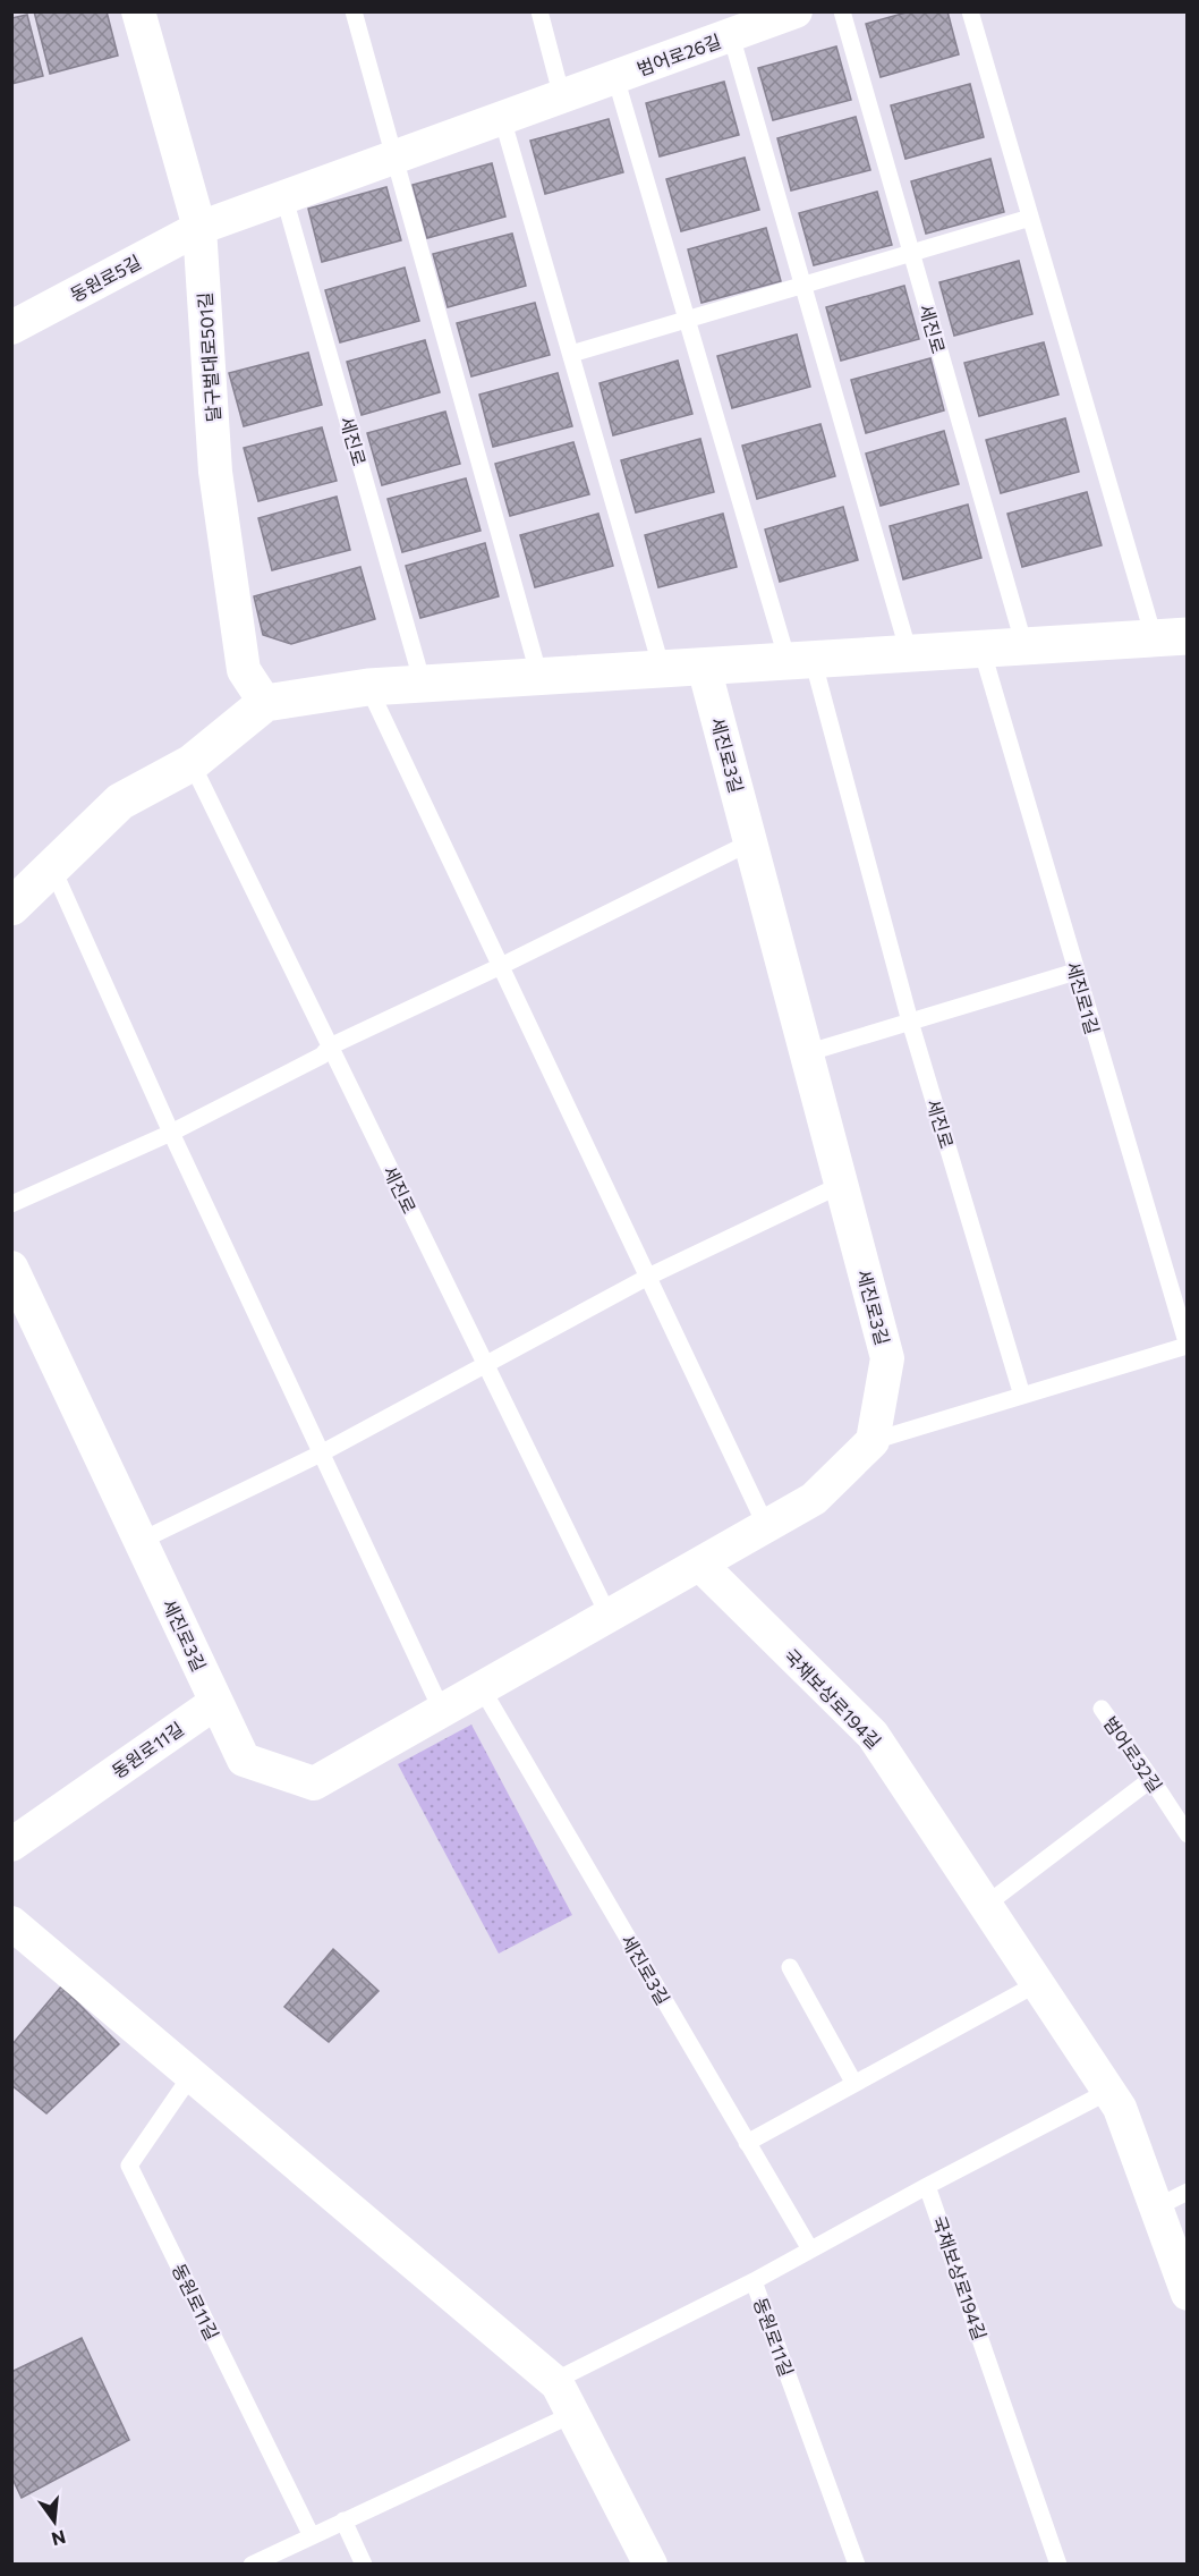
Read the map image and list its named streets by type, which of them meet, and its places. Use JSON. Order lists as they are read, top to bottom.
{
  "streets": {
    "street": [
      "범어로26길",
      "동원로5길",
      "달구벌대로501길",
      "세진로3길",
      "국채보상로194길",
      "동원로11길"
    ],
    "lane": ["세진로", "세진로1길", "범어로32길"]
  },
  "crossings": [
    ["범어로26길", "동원로5길"],
    ["범어로26길", "세진로"],
    ["범어로26길", "달구벌대로501길"],
    ["동원로5길", "달구벌대로501길"],
    ["세진로", "세진로3길"],
    ["세진로3길", "국채보상로194길"],
    ["세진로3길", "동원로11길"]
  ],
  "north": "bottom"
}
